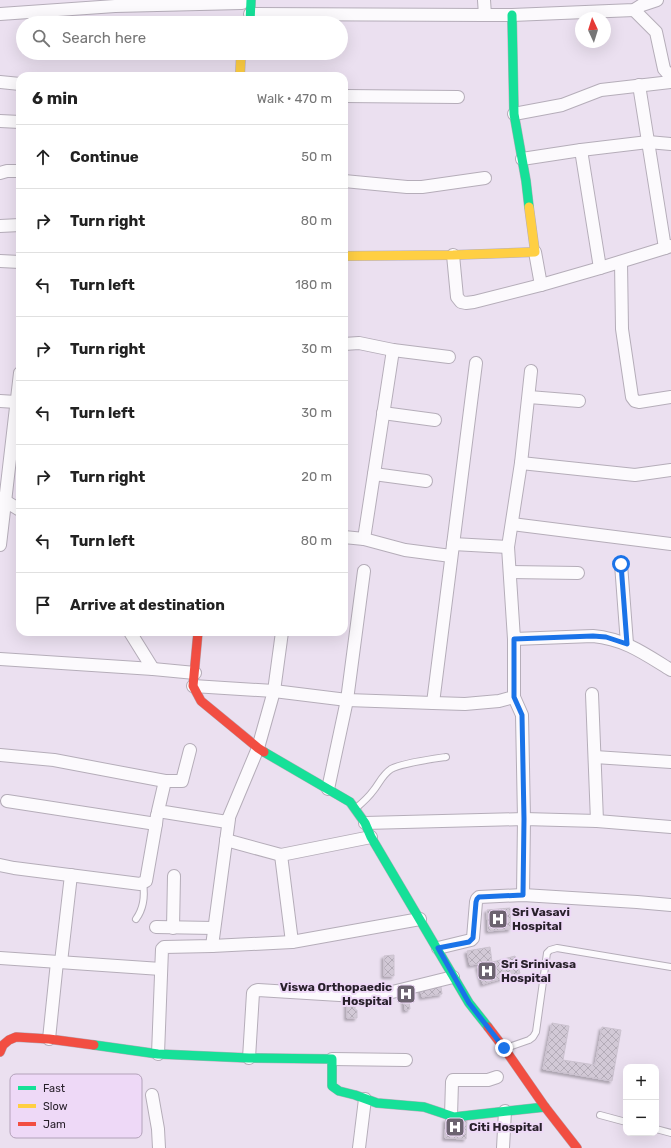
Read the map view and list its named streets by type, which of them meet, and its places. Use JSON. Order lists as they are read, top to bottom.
{
  "places": {
    "hospital": [
      "Sri Vasavi Hospital",
      "Sri Srinivasa Hospital",
      "Viswa Orthopaedic Hospital",
      "Citi Hospital"
    ]
  },
  "legend": ["Fast", "Slow", "Jam"],
  "north": "top",
  "page": {
    "search": "Search here",
    "heading": ["6 min", "Walk · 470 m"],
    "list": [
      ["Continue", "50 m"],
      ["Turn right", "80 m"],
      ["Turn left", "180 m"],
      ["Turn right", "30 m"],
      ["Turn left", "30 m"],
      ["Turn right", "20 m"],
      ["Turn left", "80 m"],
      "Arrive at destination"
    ],
    "map_buttons": ["+", "−"]
  }
}
